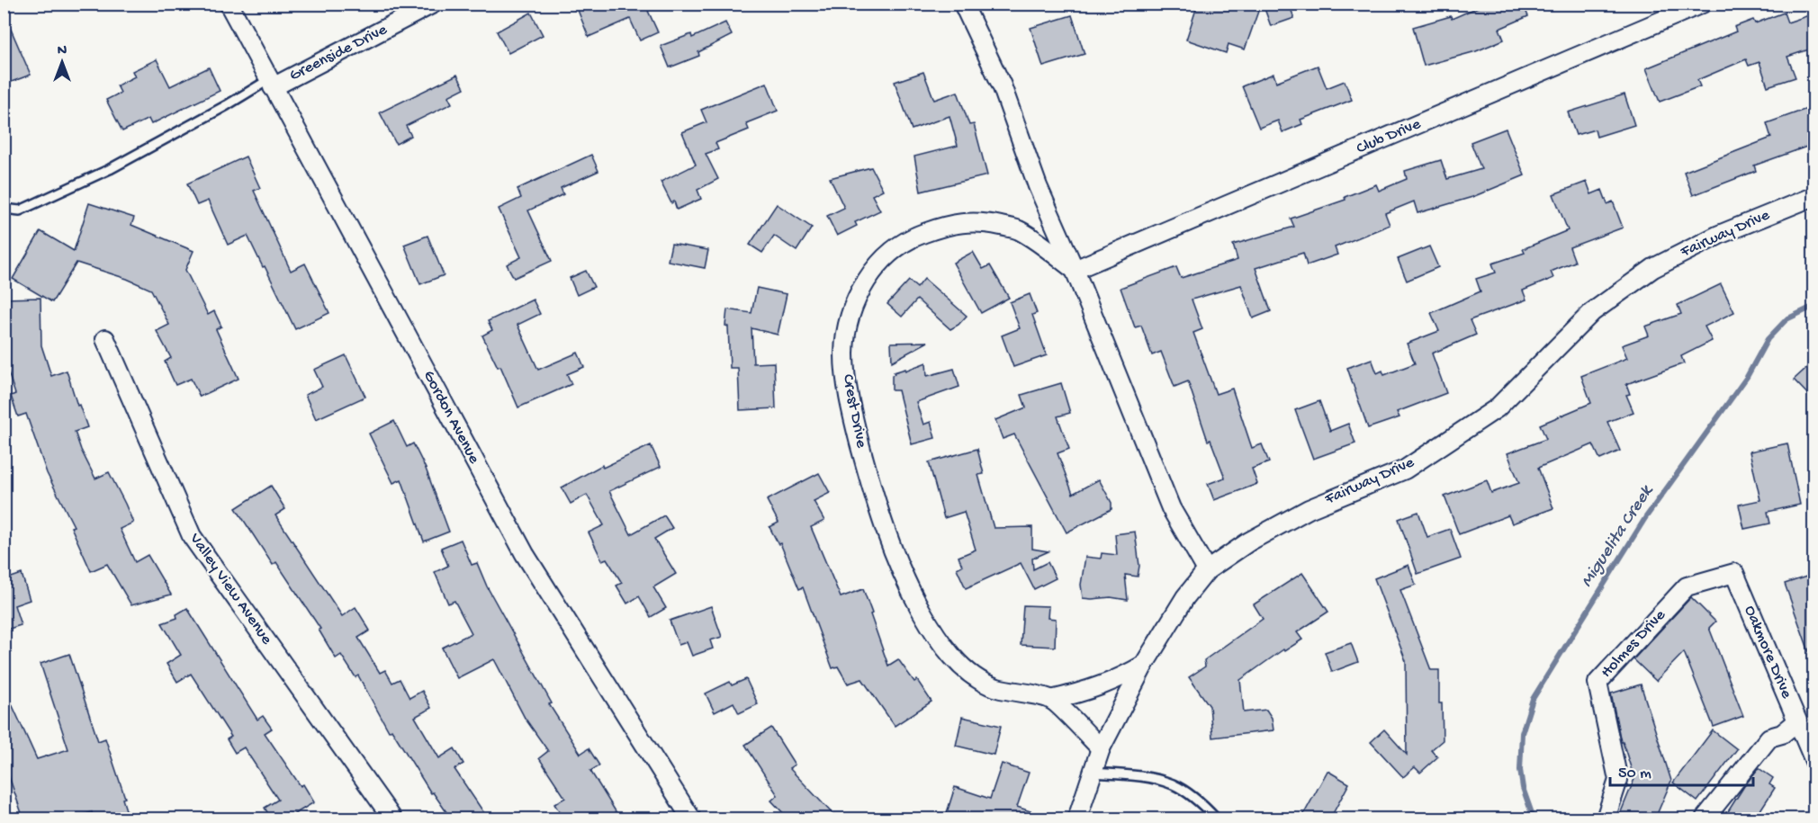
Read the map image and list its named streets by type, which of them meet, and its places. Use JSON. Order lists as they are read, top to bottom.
{
  "streets": {
    "street": [
      "Greenside Drive",
      "Club Drive",
      "Fairway Drive",
      "Crest Drive",
      "Gordon Avenue",
      "Valley View Avenue",
      "Holmes Drive",
      "Oakmore Drive"
    ]
  },
  "crossings": [
    ["Greenside Drive", "Gordon Avenue"],
    ["Club Drive", "Crest Drive"],
    ["Fairway Drive", "Crest Drive"],
    ["Holmes Drive", "Oakmore Drive"]
  ],
  "water": ["Miguelita Creek"],
  "scale_bar": "50 m",
  "north": "top"
}
